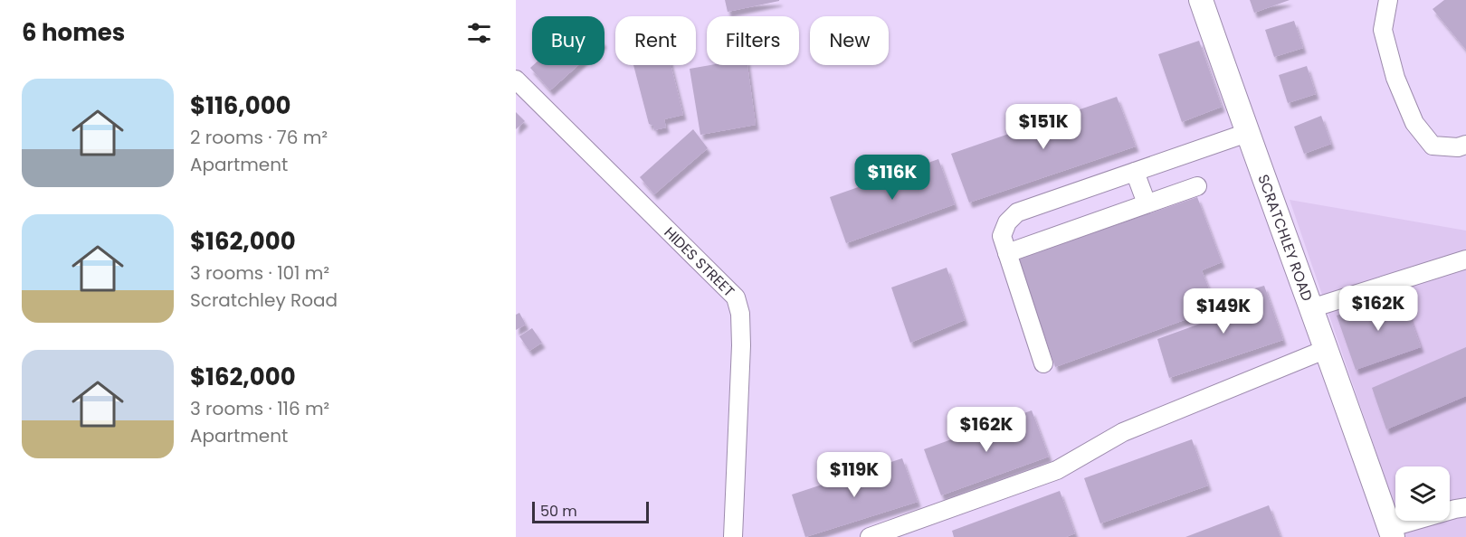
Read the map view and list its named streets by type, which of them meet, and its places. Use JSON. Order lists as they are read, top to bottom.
{
  "streets": {
    "main road": ["SCRATCHLEY ROAD"],
    "street": ["HIDES STREET"]
  },
  "scale_bar": "50 m",
  "page": {
    "heading": "6 homes",
    "chip": [
      "Buy",
      "Rent",
      "Filters",
      "New"
    ],
    "list": [
      {
        "name": "$116,000",
        "note": "2 rooms · 76 m² · Apartment"
      },
      {
        "name": "$162,000",
        "note": "3 rooms · 101 m² · Scratchley Road"
      },
      {
        "name": "$162,000",
        "note": "3 rooms · 116 m² · Apartment"
      }
    ],
    "price": [
      "$151K",
      "$116K",
      "$162K",
      "$149K",
      "$162K",
      "$119K"
    ],
    "scale": "50 m"
  }
}
